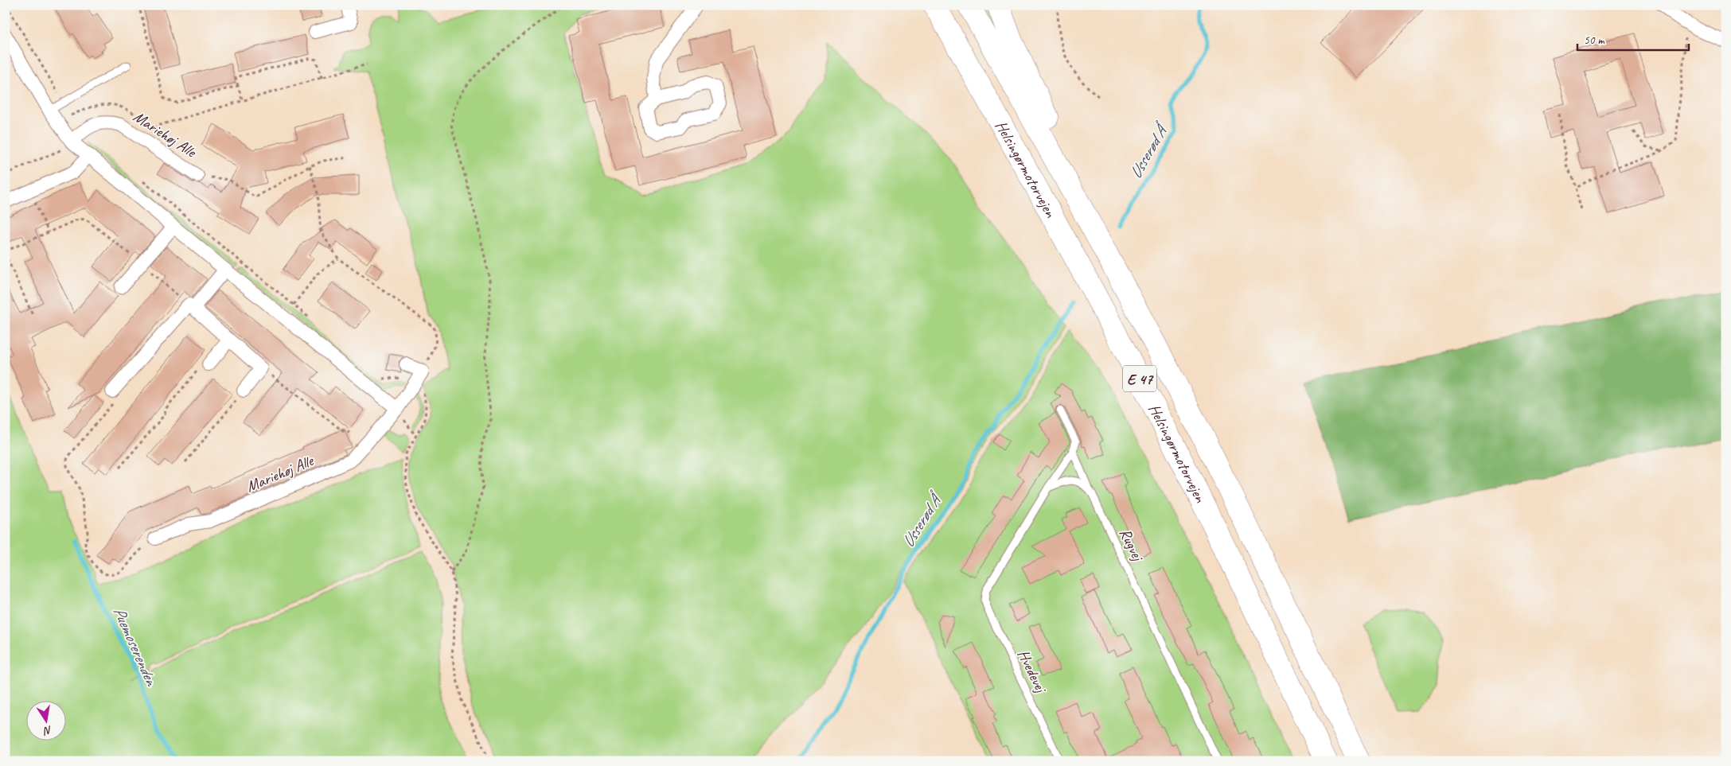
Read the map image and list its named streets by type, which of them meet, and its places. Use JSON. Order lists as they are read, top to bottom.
{
  "streets": {
    "highway": ["Helsingørmotorvejen", "E 47"],
    "street": ["Mariehøj Alle"],
    "lane": ["Rugvej", "Hvedevej"]
  },
  "crossings": [
    ["Rugvej", "Hvedevej"]
  ],
  "water": ["Usserød Å", "Puemoserenden"],
  "scale_bar": "50 m",
  "north": "bottom"
}
